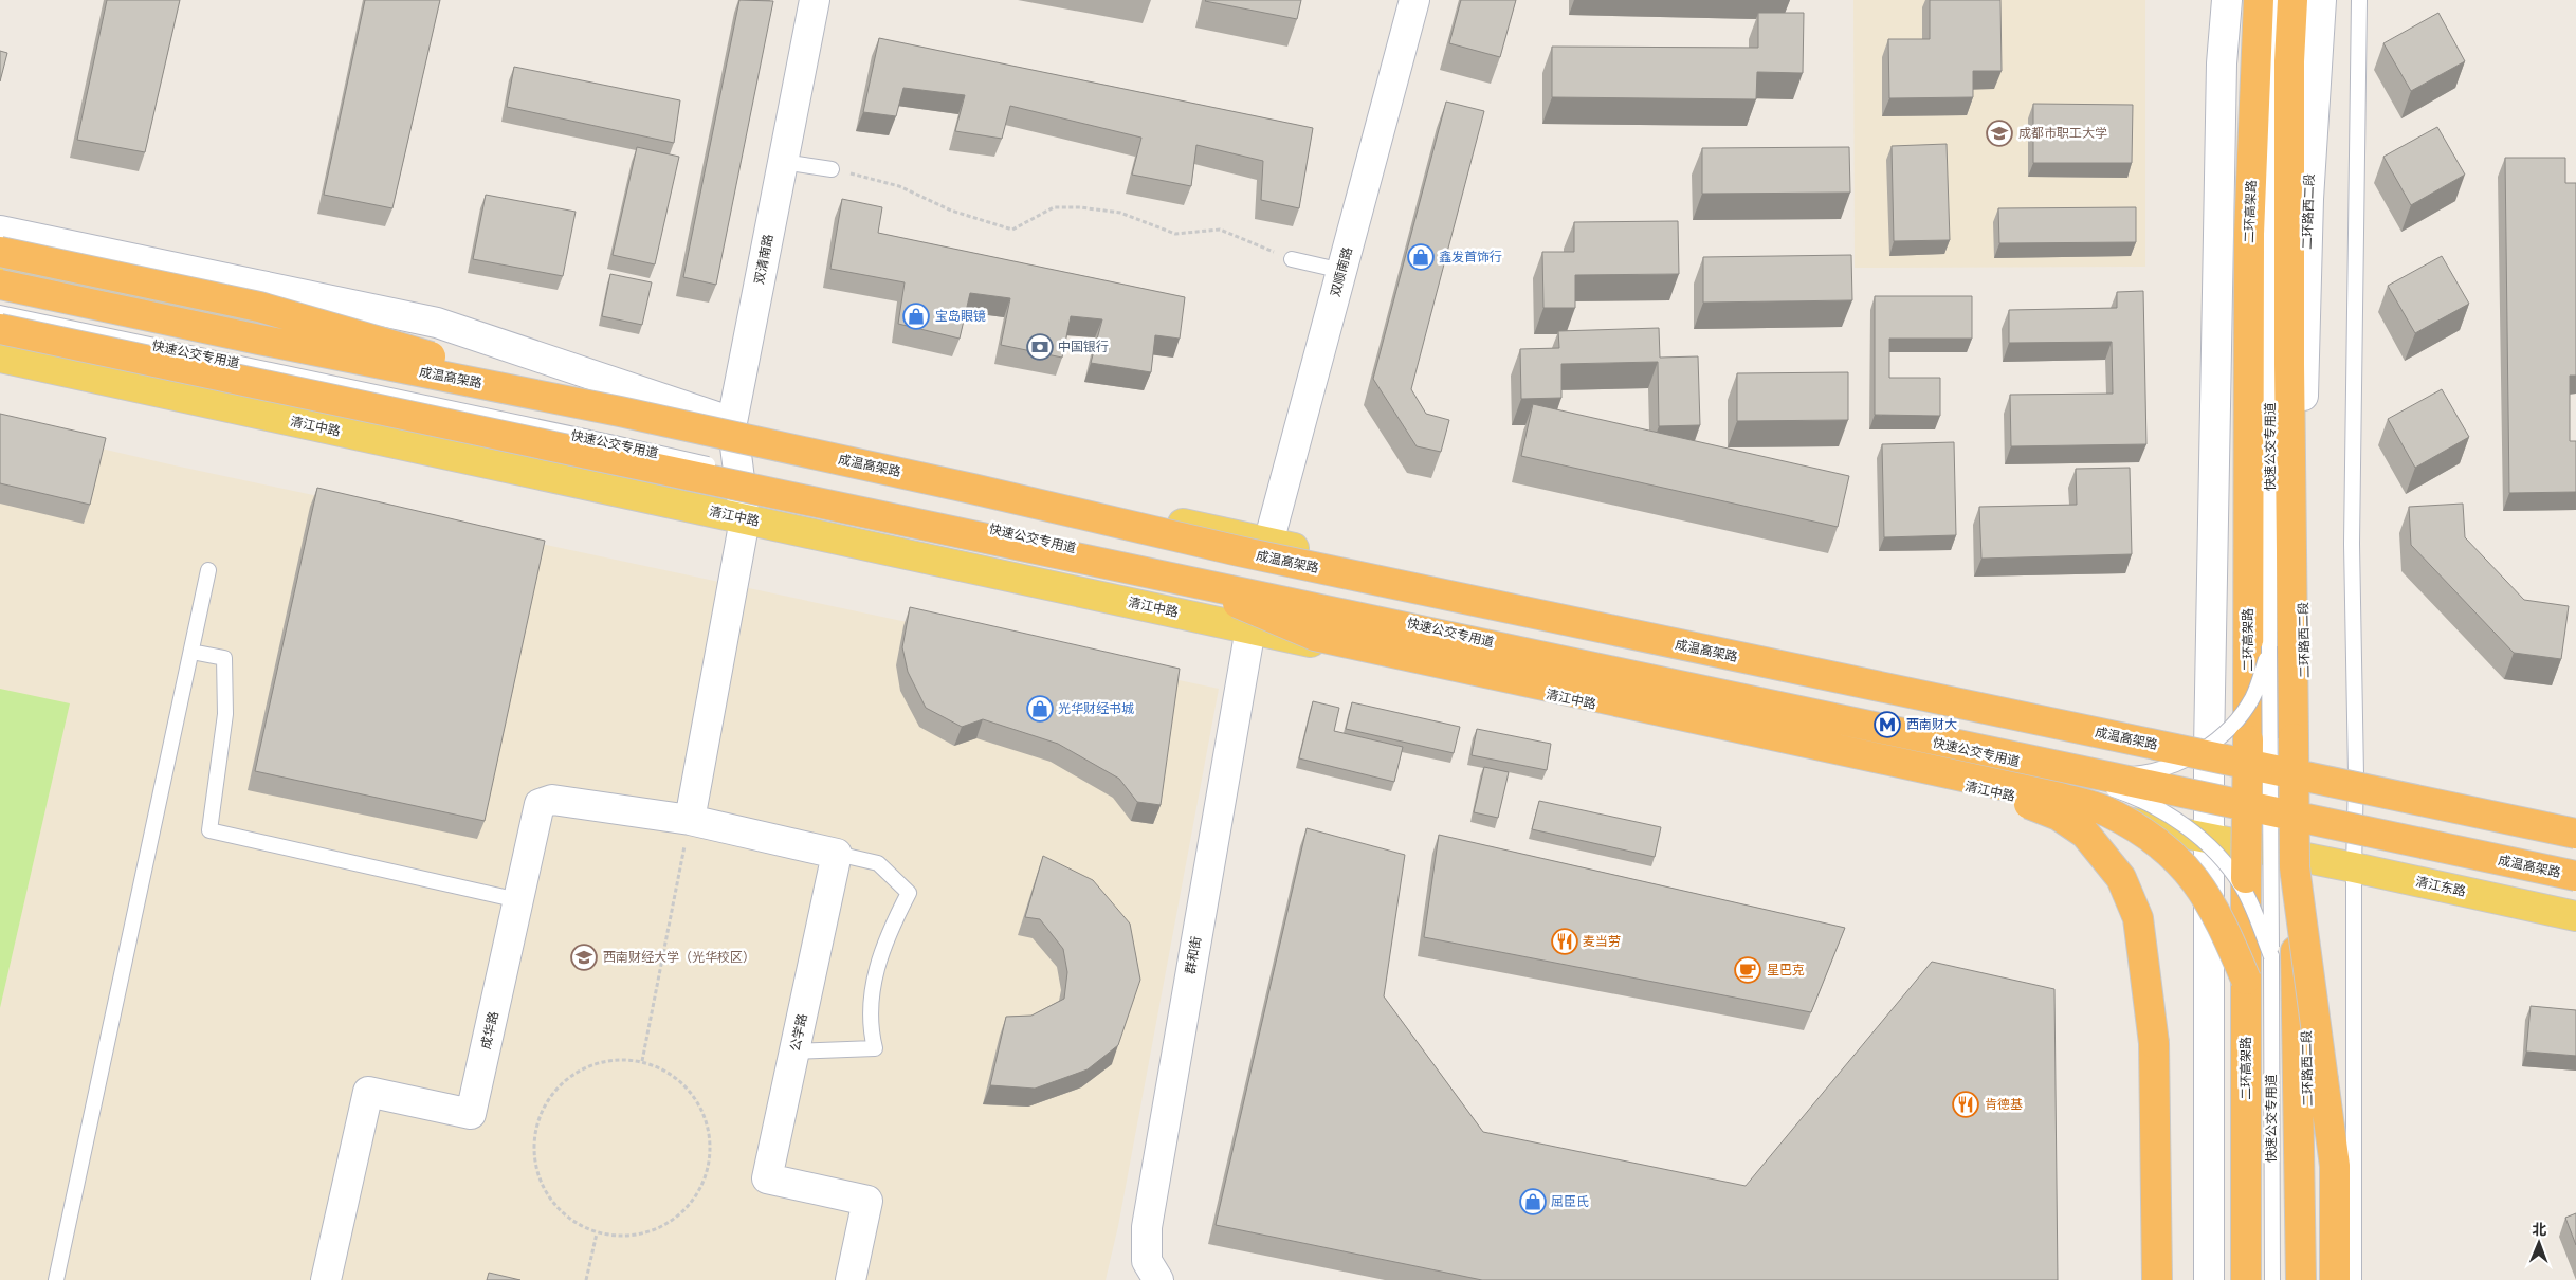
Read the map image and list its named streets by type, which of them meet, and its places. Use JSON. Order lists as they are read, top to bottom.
{
  "streets": {
    "highway": ["二环高架路", "成温高架路"],
    "main road": ["清江中路", "清江东路"],
    "street": [
      "二环路西二段",
      "双清南路",
      "双顺南路",
      "群和街",
      "成华路",
      "公学路"
    ],
    "lane": ["快速公交专用道"]
  },
  "crossings": [
    ["二环路西二段", "清江中路"],
    ["二环路西二段", "清江东路"],
    ["双清南路", "清江中路"],
    ["双清南路", "成华路"],
    ["清江中路", "清江东路"],
    ["清江中路", "群和街"]
  ],
  "places": {
    "school or university": ["成都市职工大学", "西南财经大学（光华校区）"],
    "shop": [
      "鑫发首饰行",
      "宝岛眼镜",
      "光华财经书城",
      "屈臣氏"
    ],
    "bank": ["中国银行"],
    "metro station": ["西南财大"],
    "restaurant": ["麦当劳", "肯德基"],
    "cafe": ["星巴克"]
  },
  "north": "top"
}
